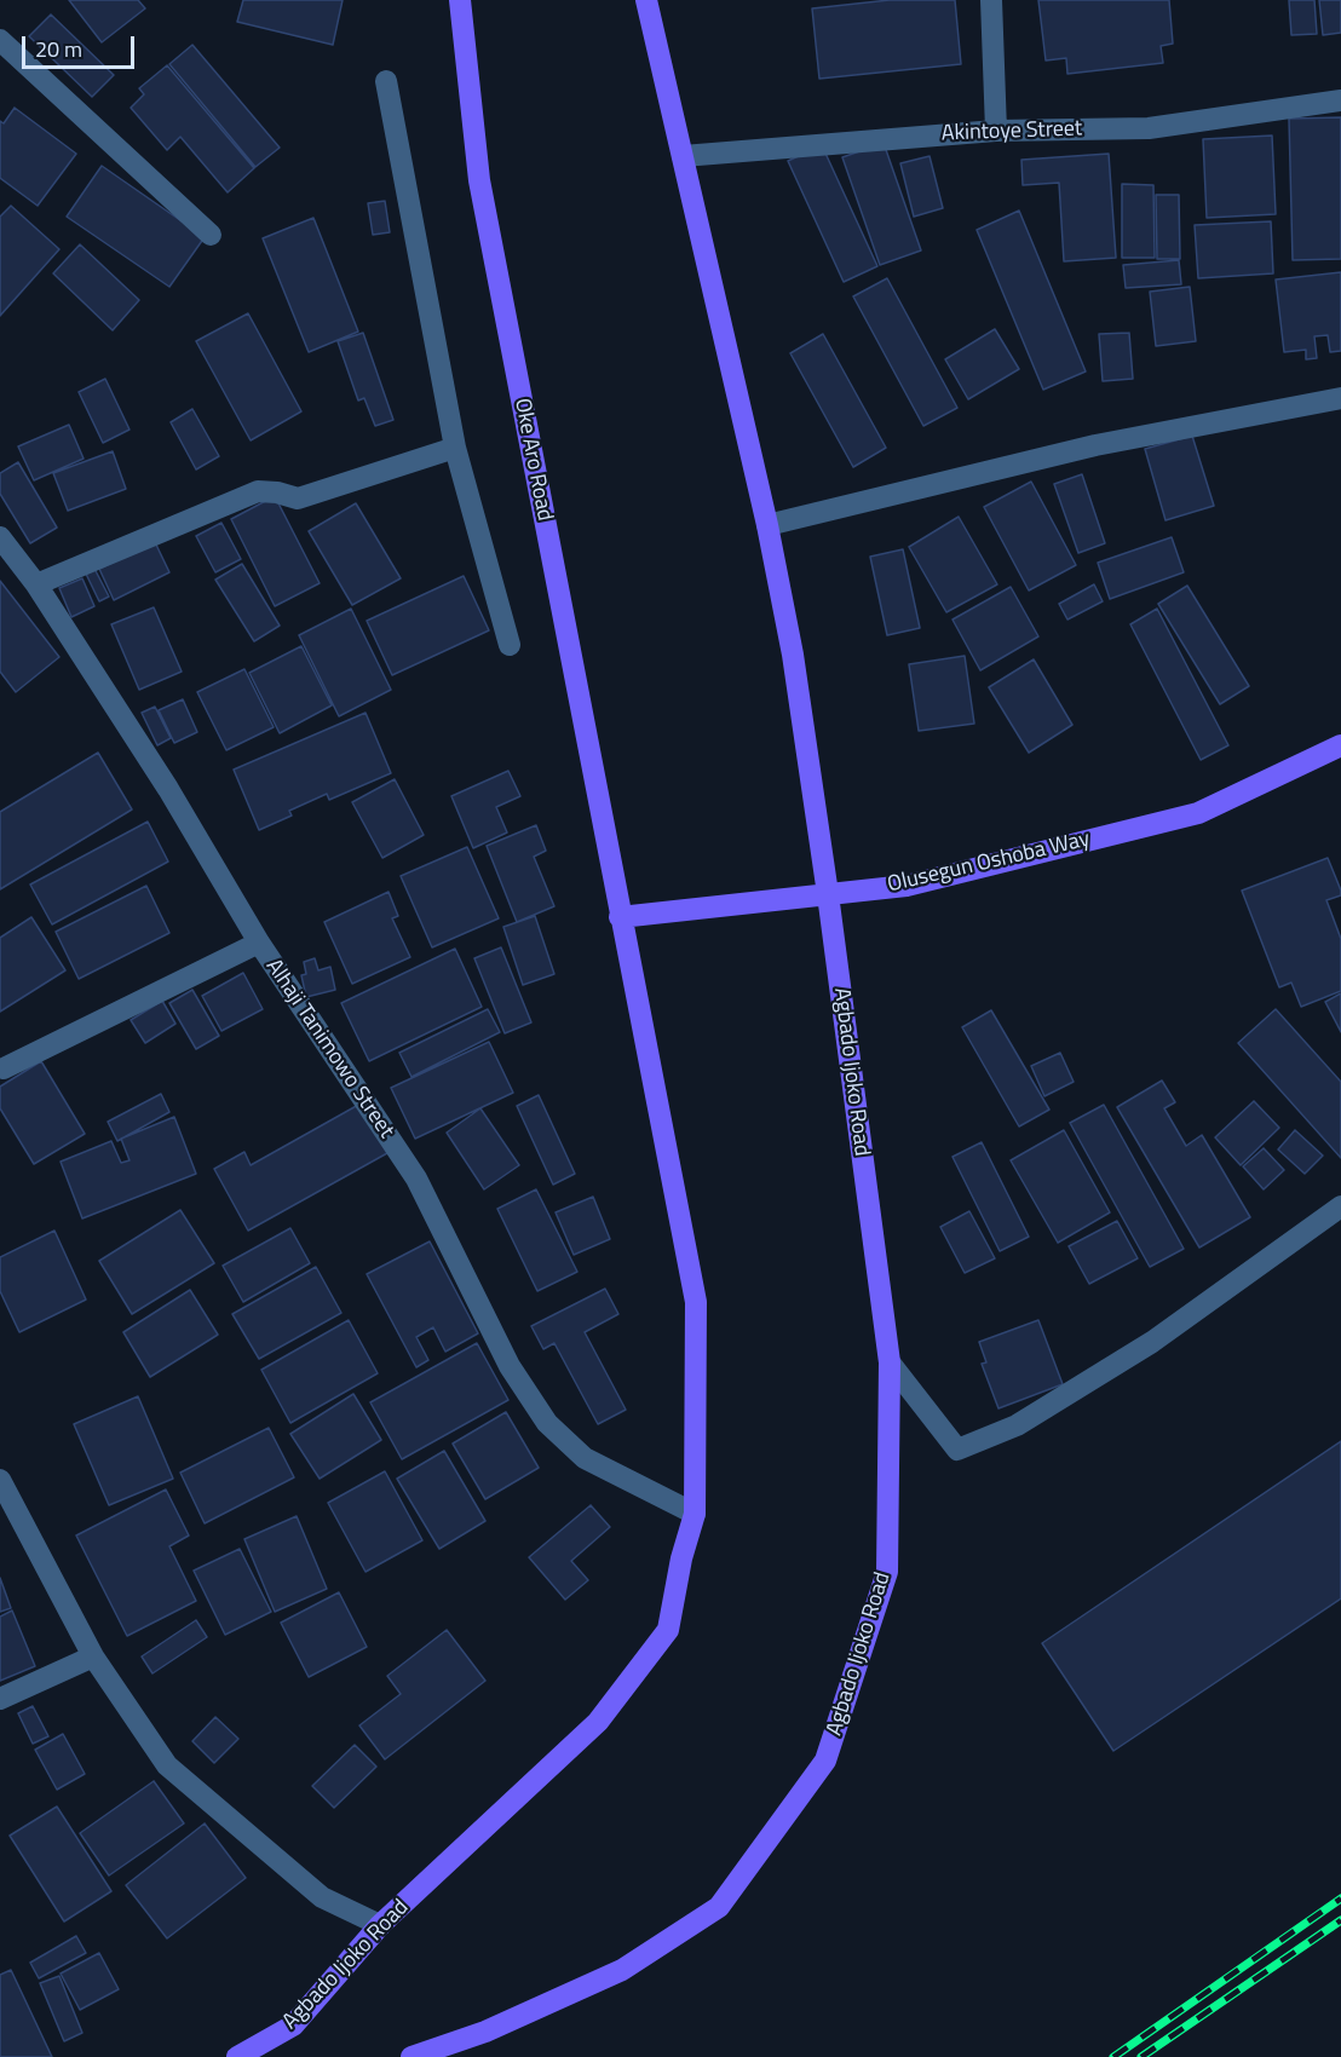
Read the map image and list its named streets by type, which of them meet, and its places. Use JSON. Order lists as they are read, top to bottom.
{
  "streets": {
    "main road": ["Oke Aro Road", "Olusegun Oshoba Way", "Agbado Ijoko Road"],
    "street": ["Akintoye Street", "Alhaji Tanimowo Street"]
  },
  "crossings": [
    ["Oke Aro Road", "Olusegun Oshoba Way"],
    ["Oke Aro Road", "Agbado Ijoko Road"],
    ["Olusegun Oshoba Way", "Agbado Ijoko Road"],
    ["Alhaji Tanimowo Street", "Agbado Ijoko Road"]
  ],
  "scale_bar": "20 m"
}
